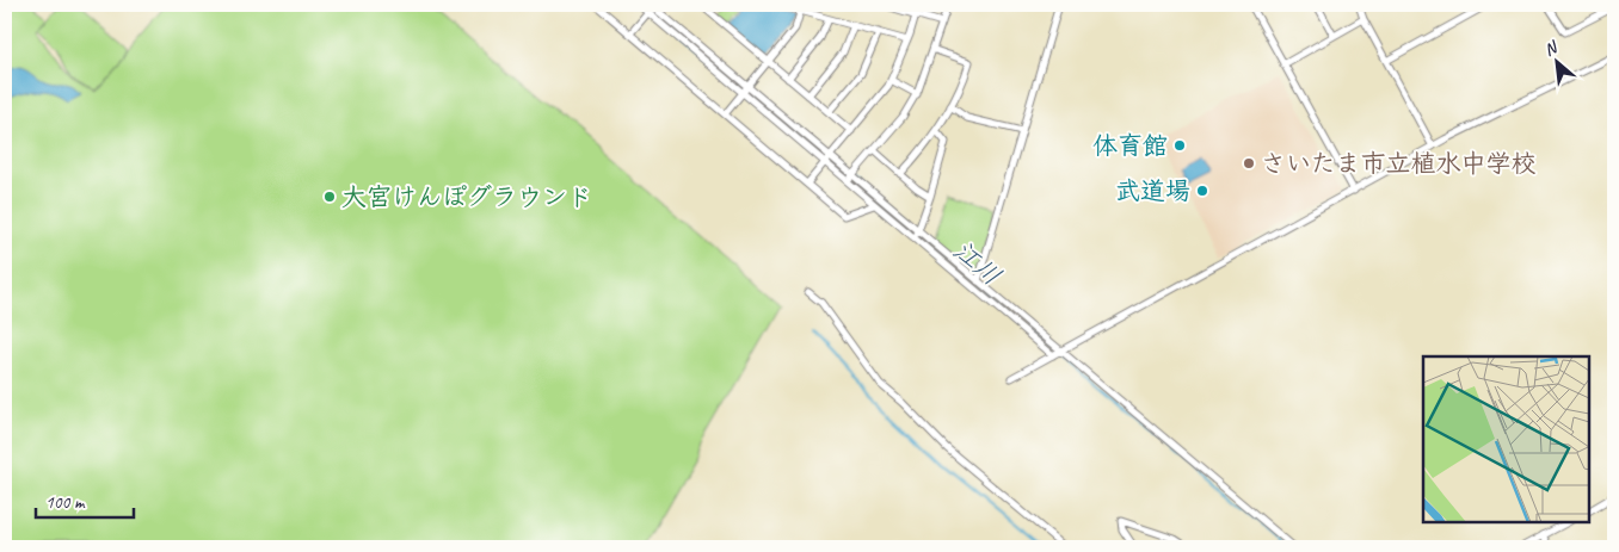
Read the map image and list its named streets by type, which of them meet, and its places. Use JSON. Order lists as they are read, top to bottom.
{
  "water": ["江川"],
  "places": [
    "体育館",
    "さいたま市立植水中学校",
    "武道場",
    "大宮けんぽグラウンド"
  ],
  "scale_bar": "100 m",
  "north": "top left"
}
